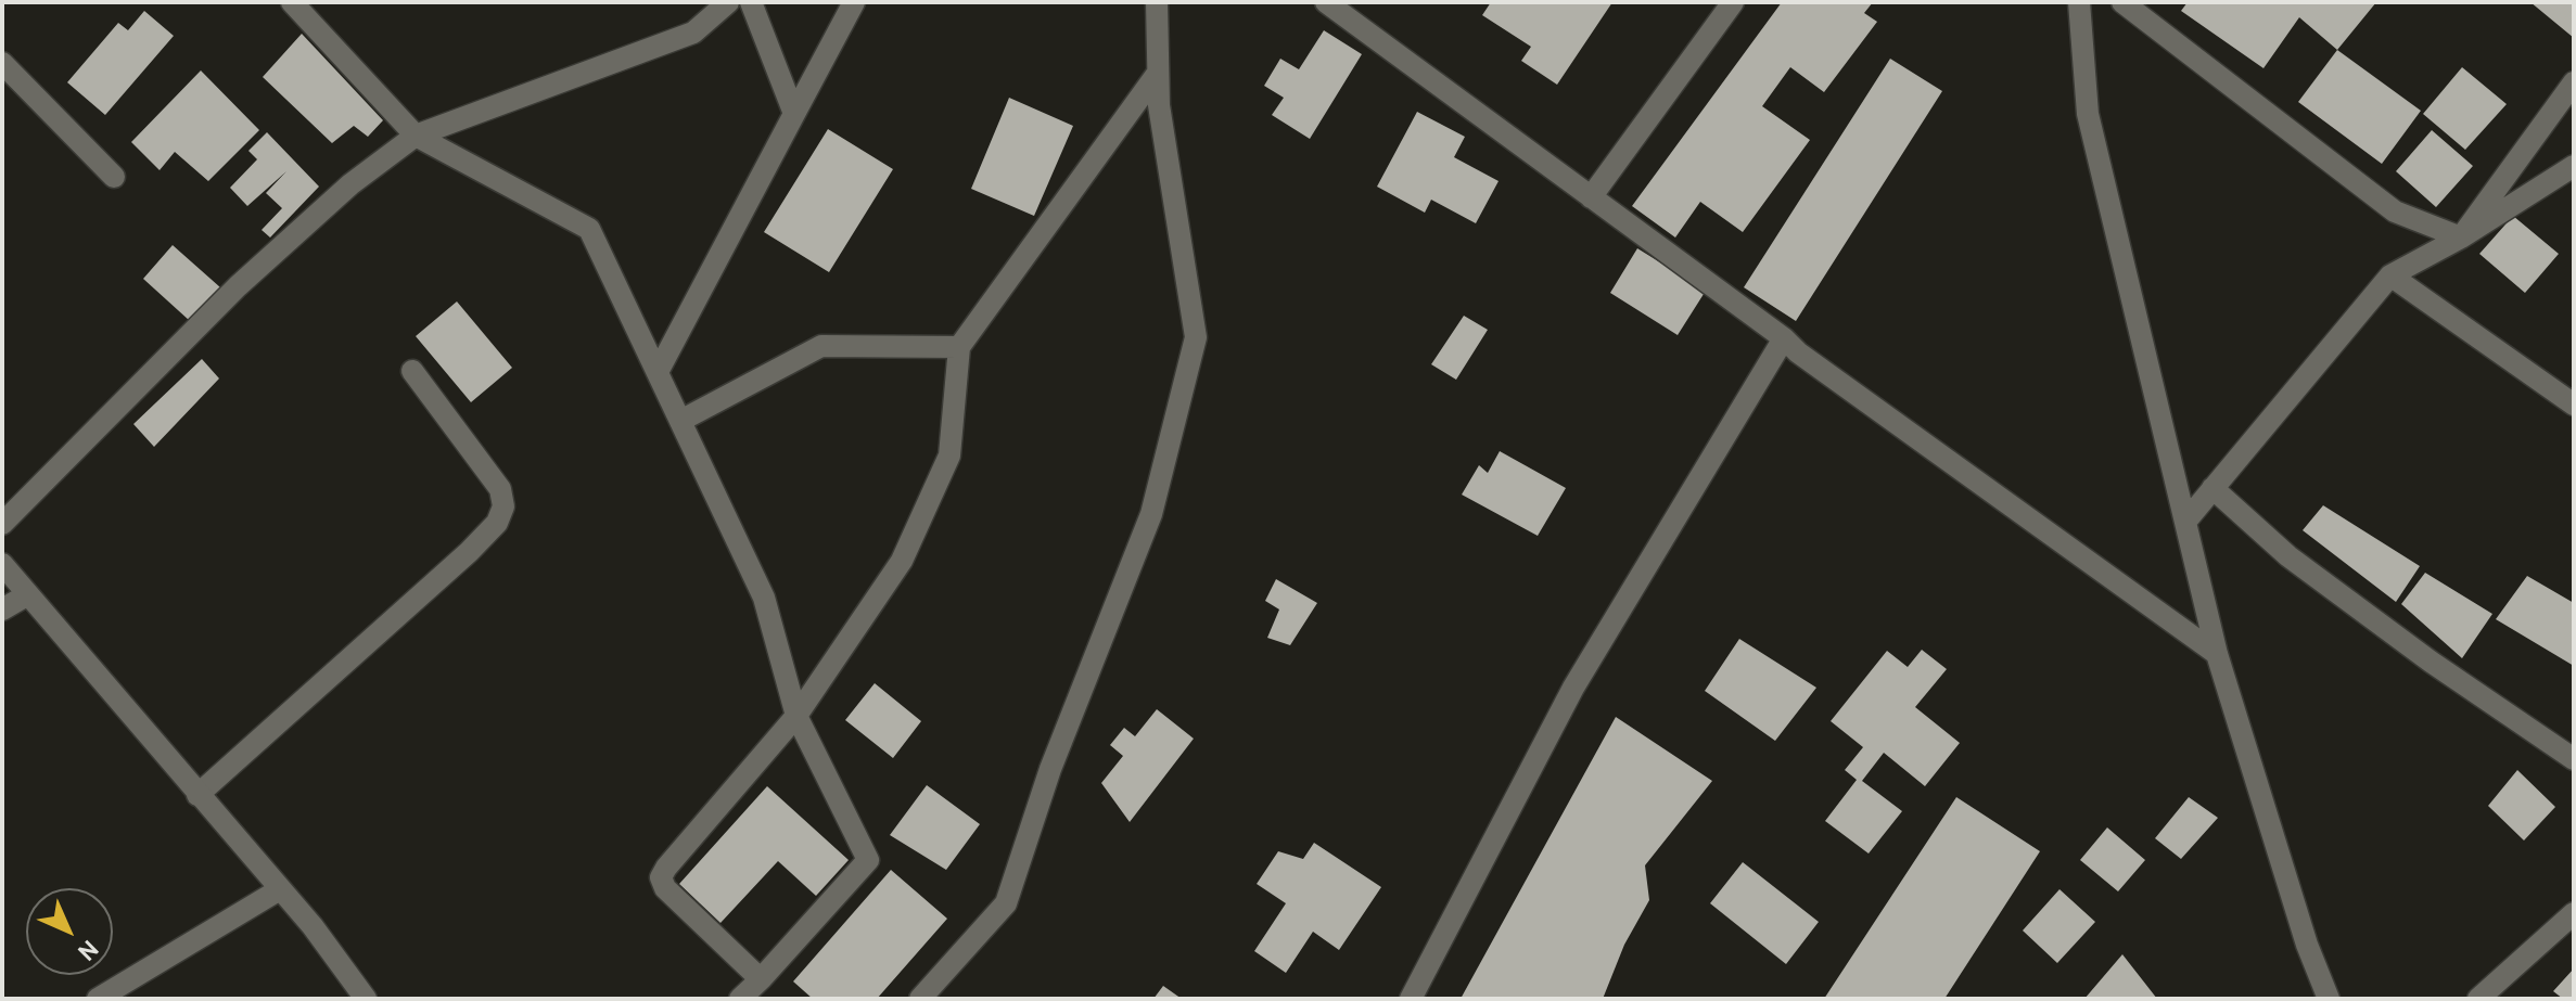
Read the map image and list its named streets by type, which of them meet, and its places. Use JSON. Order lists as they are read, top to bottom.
{
  "north": "bottom right"
}
